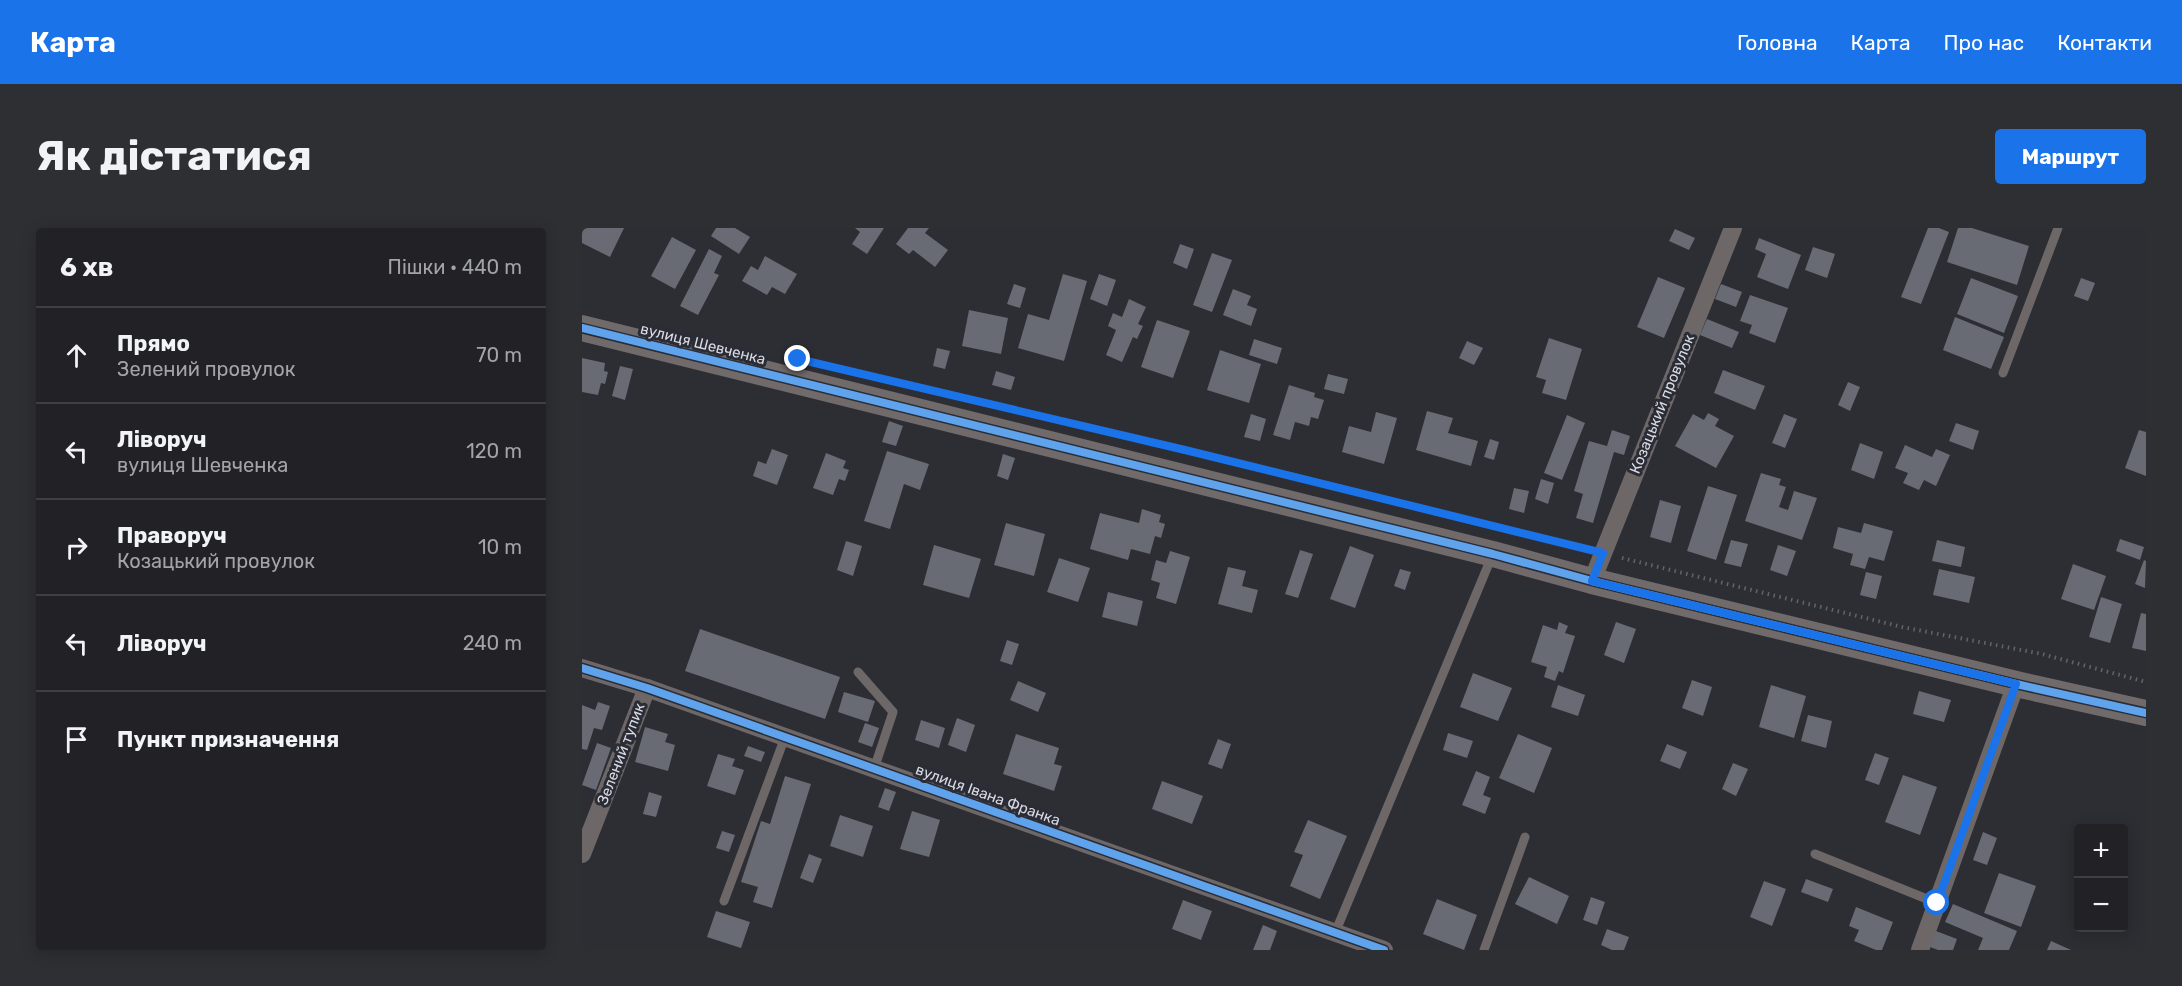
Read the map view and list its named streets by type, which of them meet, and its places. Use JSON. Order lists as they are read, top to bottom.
{
  "streets": {
    "street": [
      "вулиця Шевченка",
      "Козацький провулок",
      "Зелений тупик",
      "вулиця Івана Франка"
    ]
  },
  "crossings": [
    ["вулиця Шевченка", "Козацький провулок"],
    ["Зелений тупик", "вулиця Івана Франка"]
  ],
  "page": {
    "header": "Карта",
    "nav": [
      "Головна",
      "Карта",
      "Про нас",
      "Контакти"
    ],
    "buttons": "Маршрут",
    "title": "Як дістатися",
    "heading": ["6 хв", "Пішки · 440 m"],
    "list": [
      ["Прямо", "Зелений провулок", "70 m"],
      ["Ліворуч", "вулиця Шевченка", "120 m"],
      ["Праворуч", "Козацький провулок", "10 m"],
      ["Ліворуч", "240 m"],
      "Пункт призначення"
    ],
    "map_buttons": ["+", "−"]
  }
}
